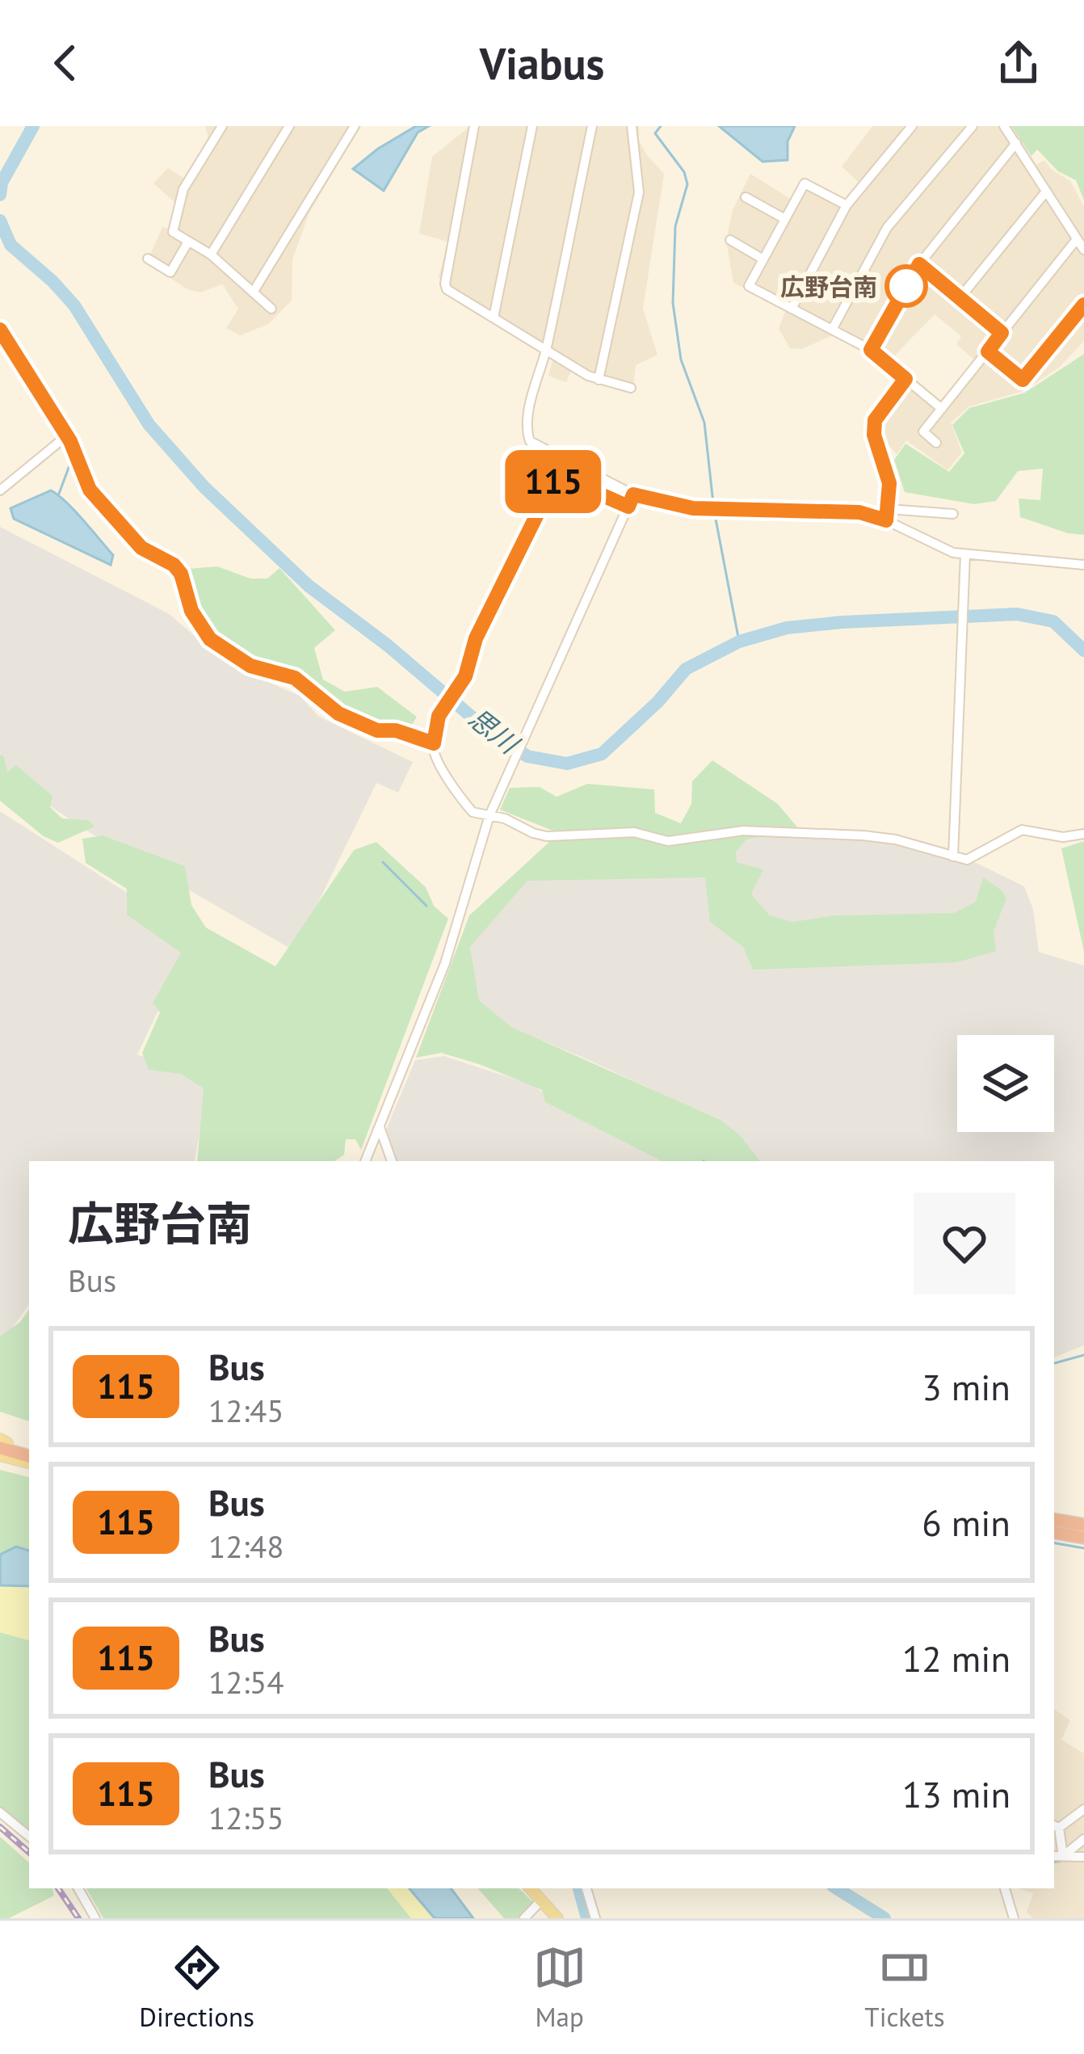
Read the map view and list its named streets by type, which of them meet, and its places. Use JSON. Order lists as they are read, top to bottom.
{
  "water": ["思川"],
  "places": ["広野台南"],
  "lines": ["bus line 115"],
  "page": {
    "header": "Viabus",
    "on_map": "115",
    "heading": ["広野台南", "Bus"],
    "list": [
      {
        "mark": "115",
        "name": "Bus",
        "note": "12:45",
        "value": "3 min"
      },
      {
        "mark": "115",
        "name": "Bus",
        "note": "12:48",
        "value": "6 min"
      },
      {
        "mark": "115",
        "name": "Bus",
        "note": "12:54",
        "value": "12 min"
      },
      {
        "mark": "115",
        "name": "Bus",
        "note": "12:55",
        "value": "13 min"
      }
    ],
    "tabs": ["Directions", "Map", "Tickets"]
  }
}
